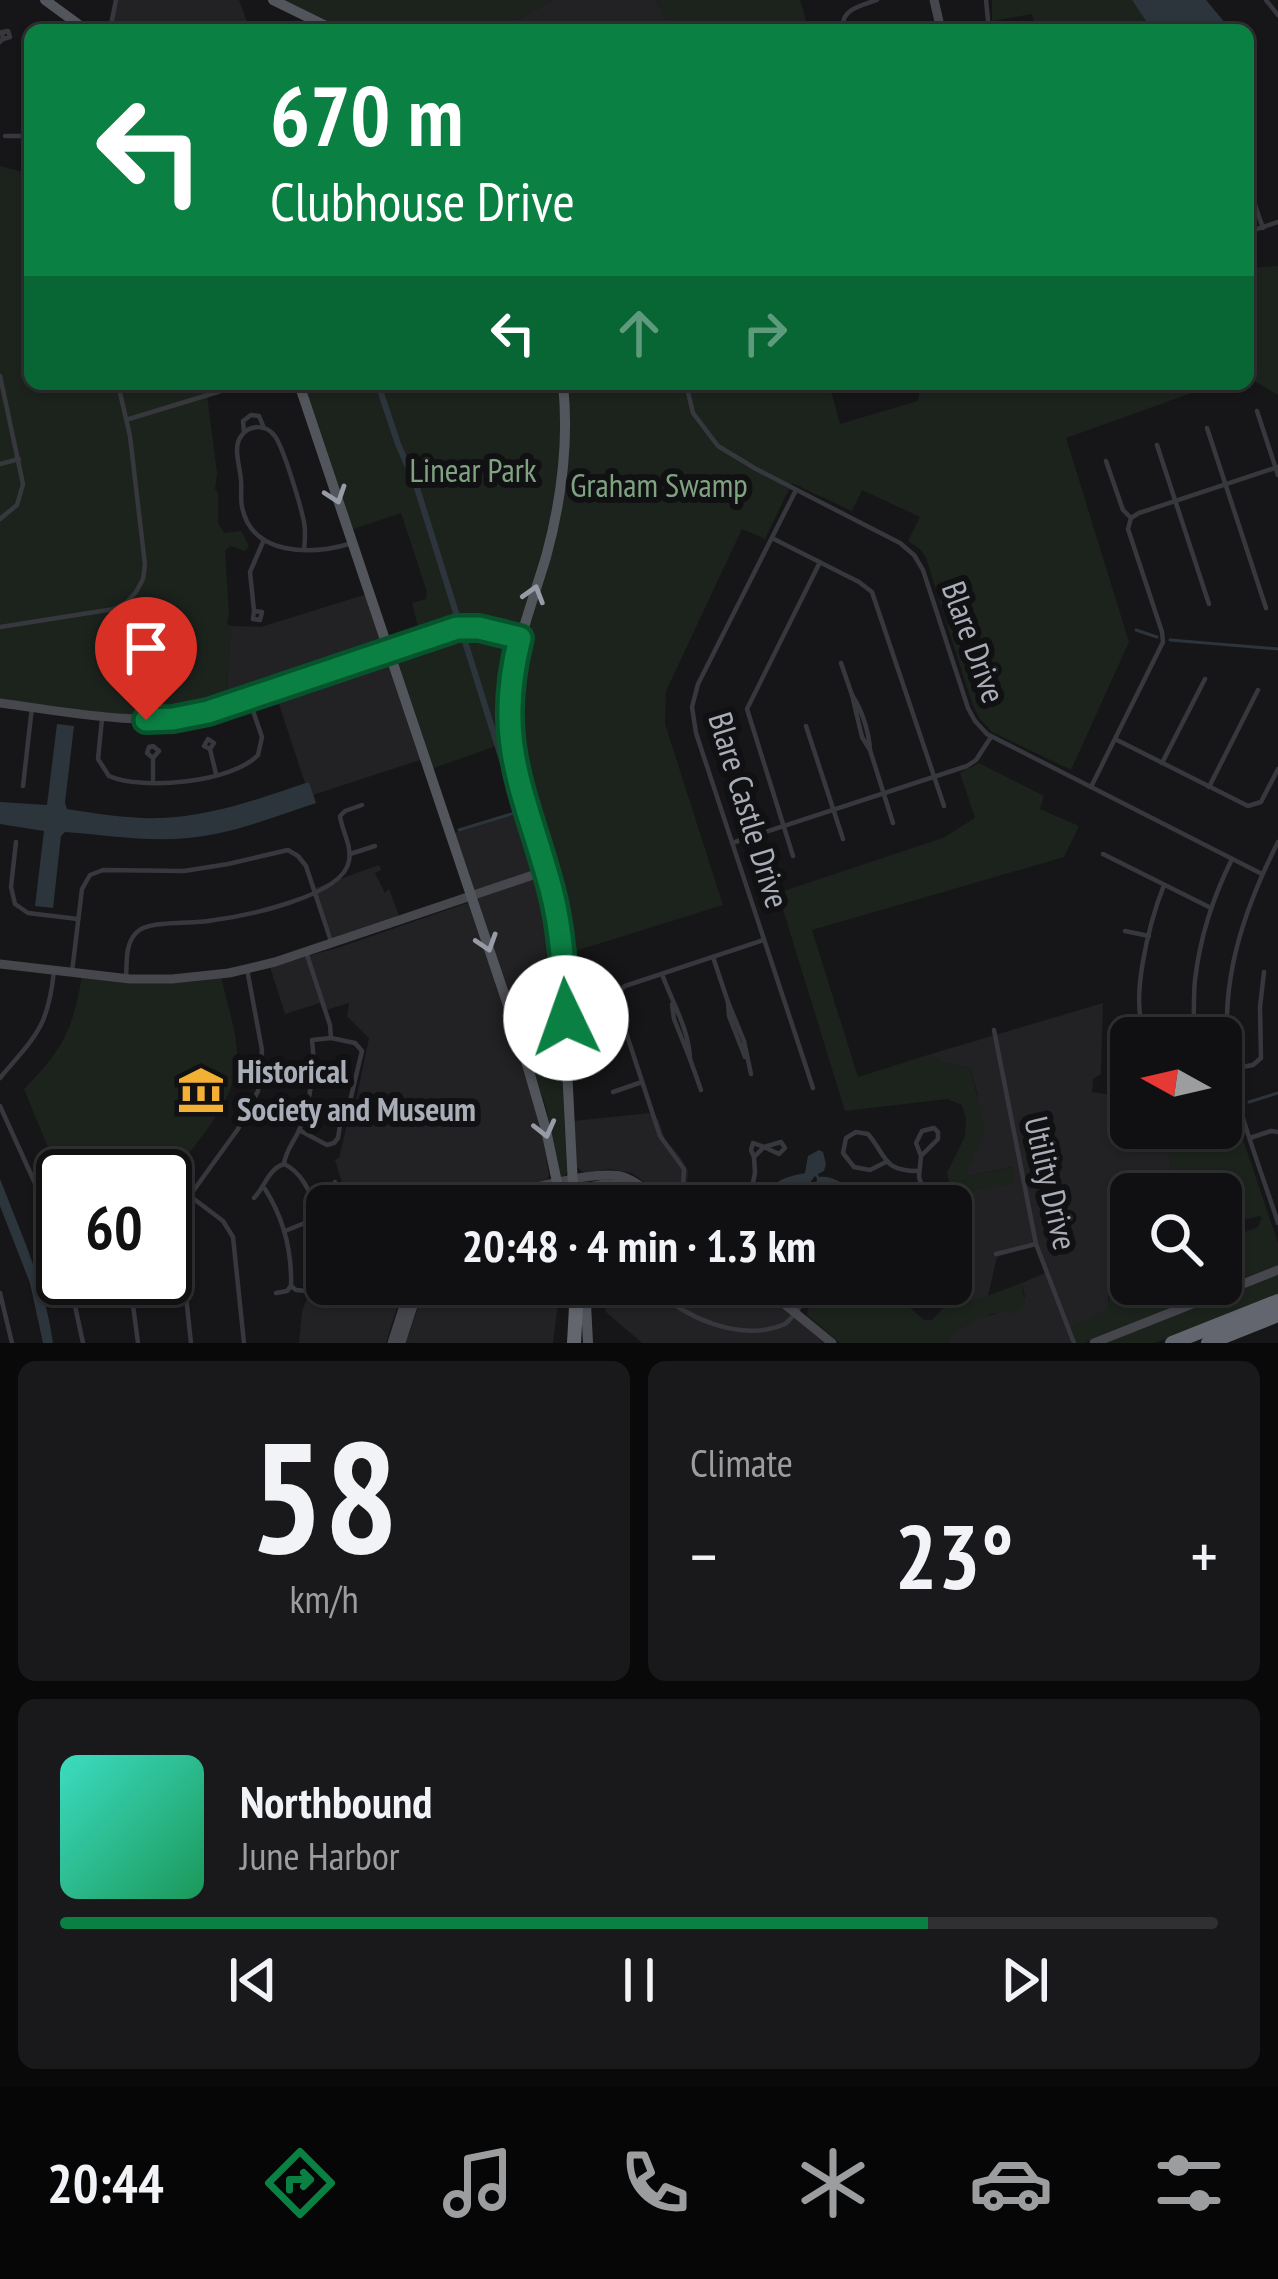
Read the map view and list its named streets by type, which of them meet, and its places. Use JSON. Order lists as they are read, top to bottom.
{
  "streets": {
    "street": ["Blare Drive", "Blare Castle Drive", "Utility Drive"]
  },
  "crossings": [
    ["Blare Drive", "Blare Castle Drive"]
  ],
  "parks": ["Linear Park", "Graham Swamp"],
  "places": {
    "museum": ["Historical Society and Museum"]
  },
  "north": "left",
  "page": {
    "turn": ["670 m", "Clubhouse Drive"],
    "limit": "60",
    "trip": "20:48 · 4 min · 1.3 km",
    "tile": [
      ["58", "km/h"],
      "Climate"
    ],
    "heat": ["−", "23°", "+"],
    "song": ["Northbound", "June Harbor"],
    "tabs": "20:44"
  }
}
